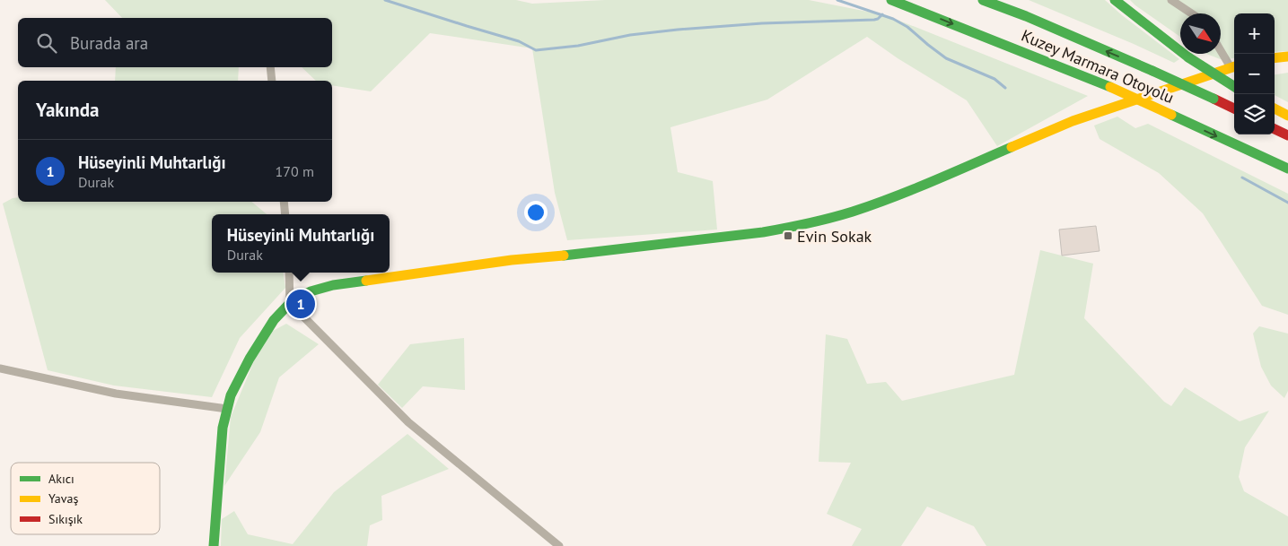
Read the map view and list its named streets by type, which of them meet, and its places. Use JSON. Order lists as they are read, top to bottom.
{
  "streets": {
    "main road": ["Kuzey Marmara Otoyolu"]
  },
  "places": {
    "transit": ["Evin Sokak"]
  },
  "legend": ["Akıcı", "Yavaş", "Sıkışık"],
  "north": "bottom right",
  "page": {
    "map_buttons": ["+", "−"],
    "search": "Burada ara",
    "heading": "Yakında",
    "list": [
      {
        "mark": "1",
        "name": "Hüseyinli Muhtarlığı",
        "note": "Durak",
        "value": "170 m"
      }
    ],
    "popup": ["Hüseyinli Muhtarlığı", "Durak"],
    "pins": "1"
  }
}
